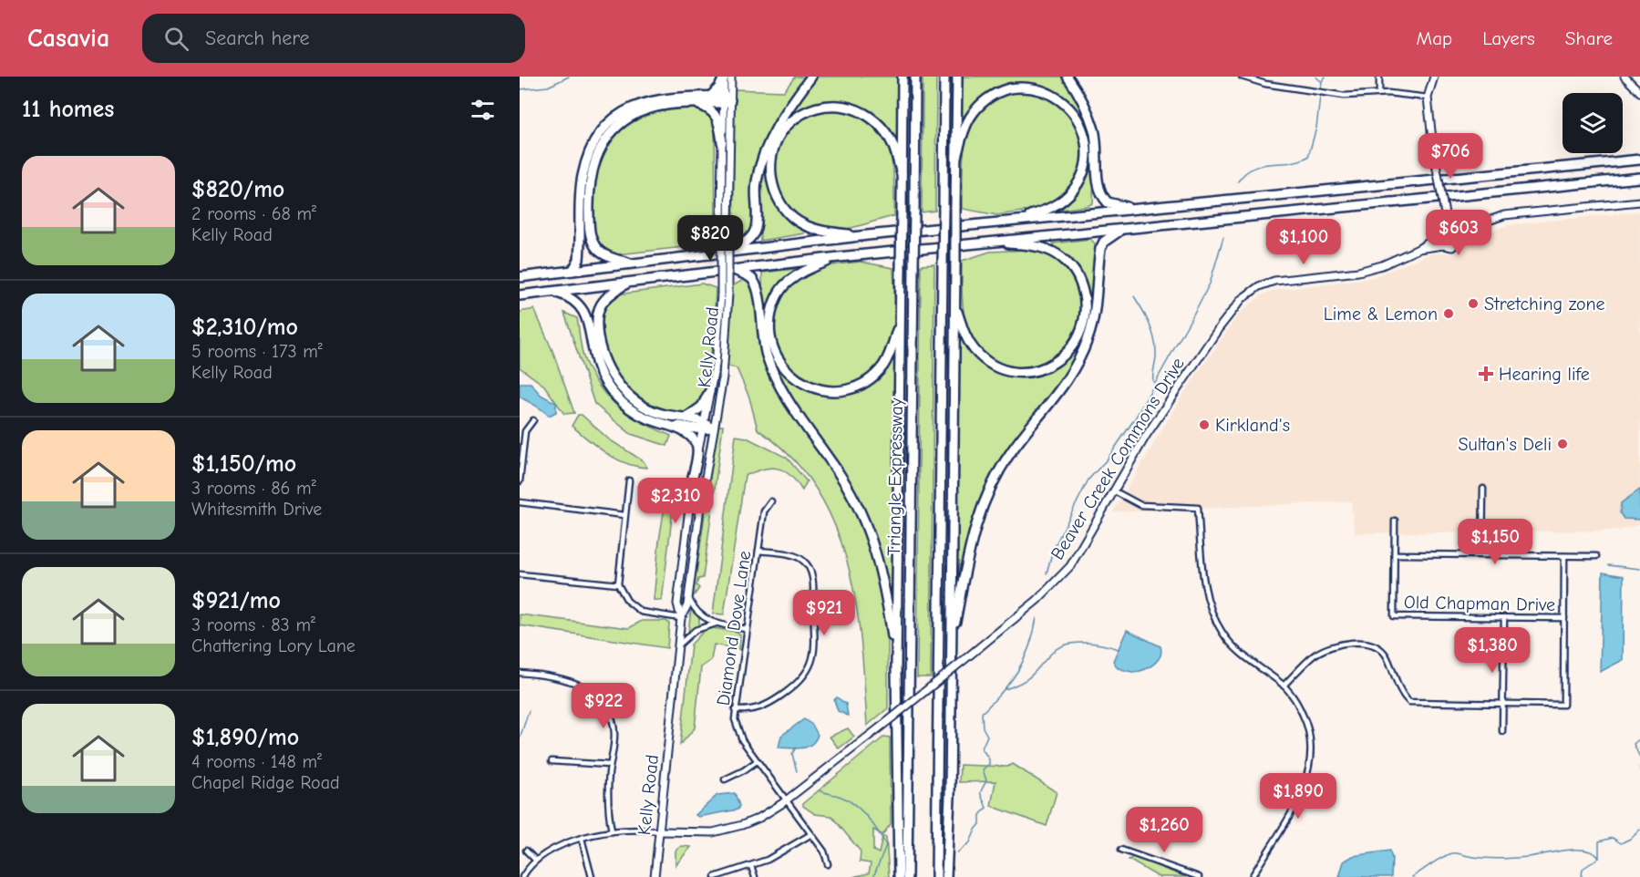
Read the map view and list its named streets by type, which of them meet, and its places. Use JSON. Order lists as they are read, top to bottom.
{
  "streets": {
    "highway": ["Triangle Expressway"],
    "street": [
      "Kelly Road",
      "Beaver Creek Commons Drive",
      "Old Chapman Drive",
      "Diamond Dove Lane"
    ]
  },
  "crossings": [
    ["Kelly Road", "Beaver Creek Commons Drive"],
    ["Beaver Creek Commons Drive", "Diamond Dove Lane"]
  ],
  "places": {
    "other": [
      "Stretching zone",
      "Lime & Lemon",
      "Kirkland's",
      "Sultan's Deli"
    ],
    "health": ["Hearing life"]
  },
  "page": {
    "header": "Casavia",
    "search": "Search here",
    "nav": ["Map", "Layers", "Share"],
    "heading": "11 homes",
    "price": [
      "$706",
      "$603",
      "$820",
      "$1,100",
      "$2,310",
      "$1,150",
      "$921",
      "$1,380",
      "$922",
      "$1,890",
      "$1,260"
    ],
    "list": [
      {
        "name": "$820/mo",
        "note": "2 rooms · 68 m² · Kelly Road"
      },
      {
        "name": "$2,310/mo",
        "note": "5 rooms · 173 m² · Kelly Road"
      },
      {
        "name": "$1,150/mo",
        "note": "3 rooms · 86 m² · Whitesmith Drive"
      },
      {
        "name": "$921/mo",
        "note": "3 rooms · 83 m² · Chattering Lory Lane"
      },
      {
        "name": "$1,890/mo",
        "note": "4 rooms · 148 m² · Chapel Ridge Road"
      }
    ]
  }
}
